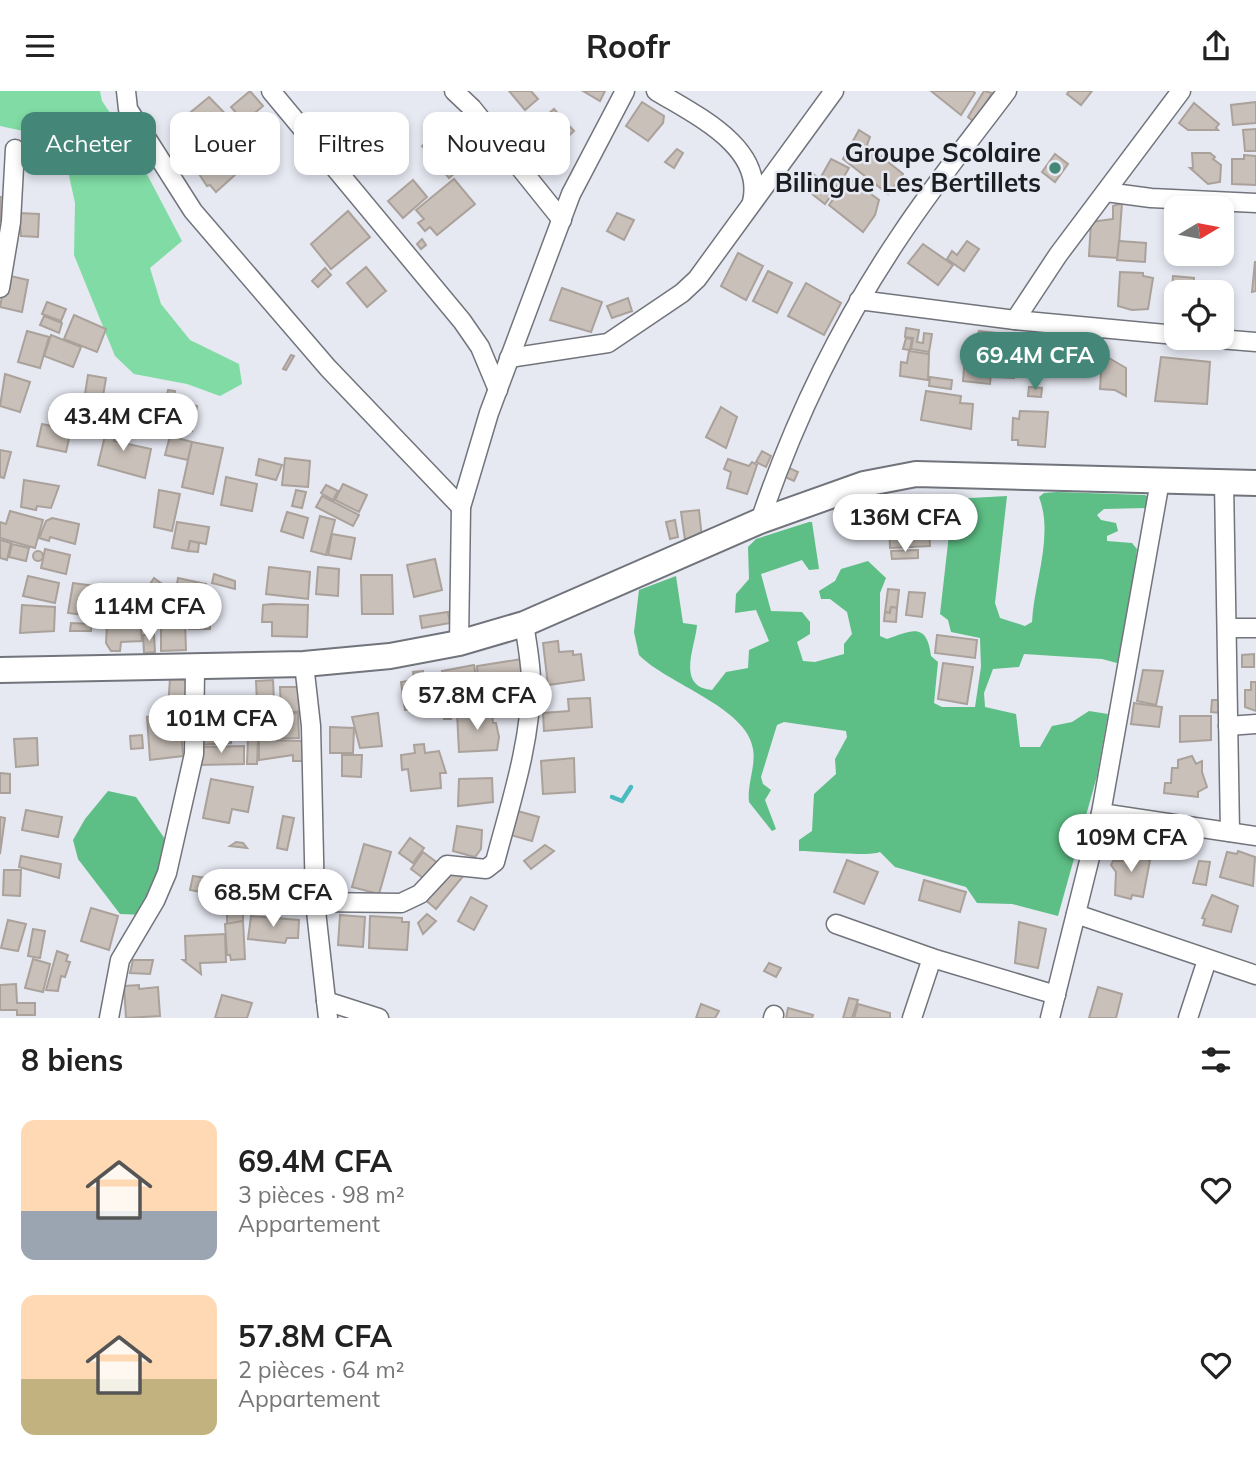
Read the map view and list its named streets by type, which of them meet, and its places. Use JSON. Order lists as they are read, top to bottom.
{
  "places": ["Groupe Scolaire Bilingue Les Bertillets"],
  "north": "right",
  "page": {
    "header": "Roofr",
    "chip": [
      "Acheter",
      "Louer",
      "Filtres",
      "Nouveau"
    ],
    "price": [
      "69.4M CFA",
      "43.4M CFA",
      "136M CFA",
      "114M CFA",
      "57.8M CFA",
      "101M CFA",
      "109M CFA",
      "68.5M CFA"
    ],
    "heading": "8 biens",
    "list": [
      {
        "name": "69.4M CFA",
        "note": "3 pièces · 98 m² · Appartement"
      },
      {
        "name": "57.8M CFA",
        "note": "2 pièces · 64 m² · Appartement"
      }
    ]
  }
}
